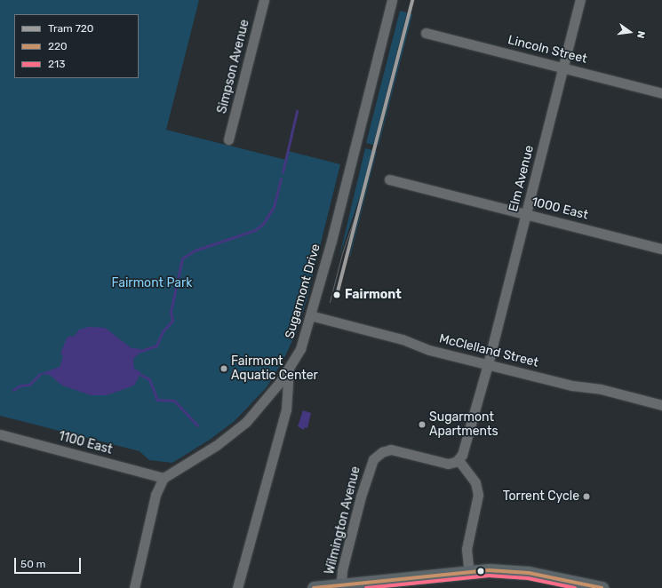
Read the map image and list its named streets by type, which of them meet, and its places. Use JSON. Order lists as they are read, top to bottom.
{
  "streets": {
    "street": [
      "Lincoln Street",
      "Simpson Avenue",
      "Elm Avenue",
      "1000 East",
      "Sugarmont Drive",
      "McClelland Street",
      "1100 East",
      "Wilmington Avenue"
    ]
  },
  "crossings": [
    ["Lincoln Street", "Elm Avenue"],
    ["Elm Avenue", "1000 East"],
    ["Elm Avenue", "McClelland Street"],
    ["Sugarmont Drive", "McClelland Street"]
  ],
  "parks": ["Fairmont Park"],
  "places": [
    "Fairmont",
    "Fairmont Aquatic Center",
    "Sugarmont Apartments",
    "Torrent Cycle"
  ],
  "lines": ["tram line 720", "transit line 220", "transit line 213"],
  "legend": ["Tram 720", "220", "213"],
  "scale_bar": "50 m",
  "north": "right"
}
